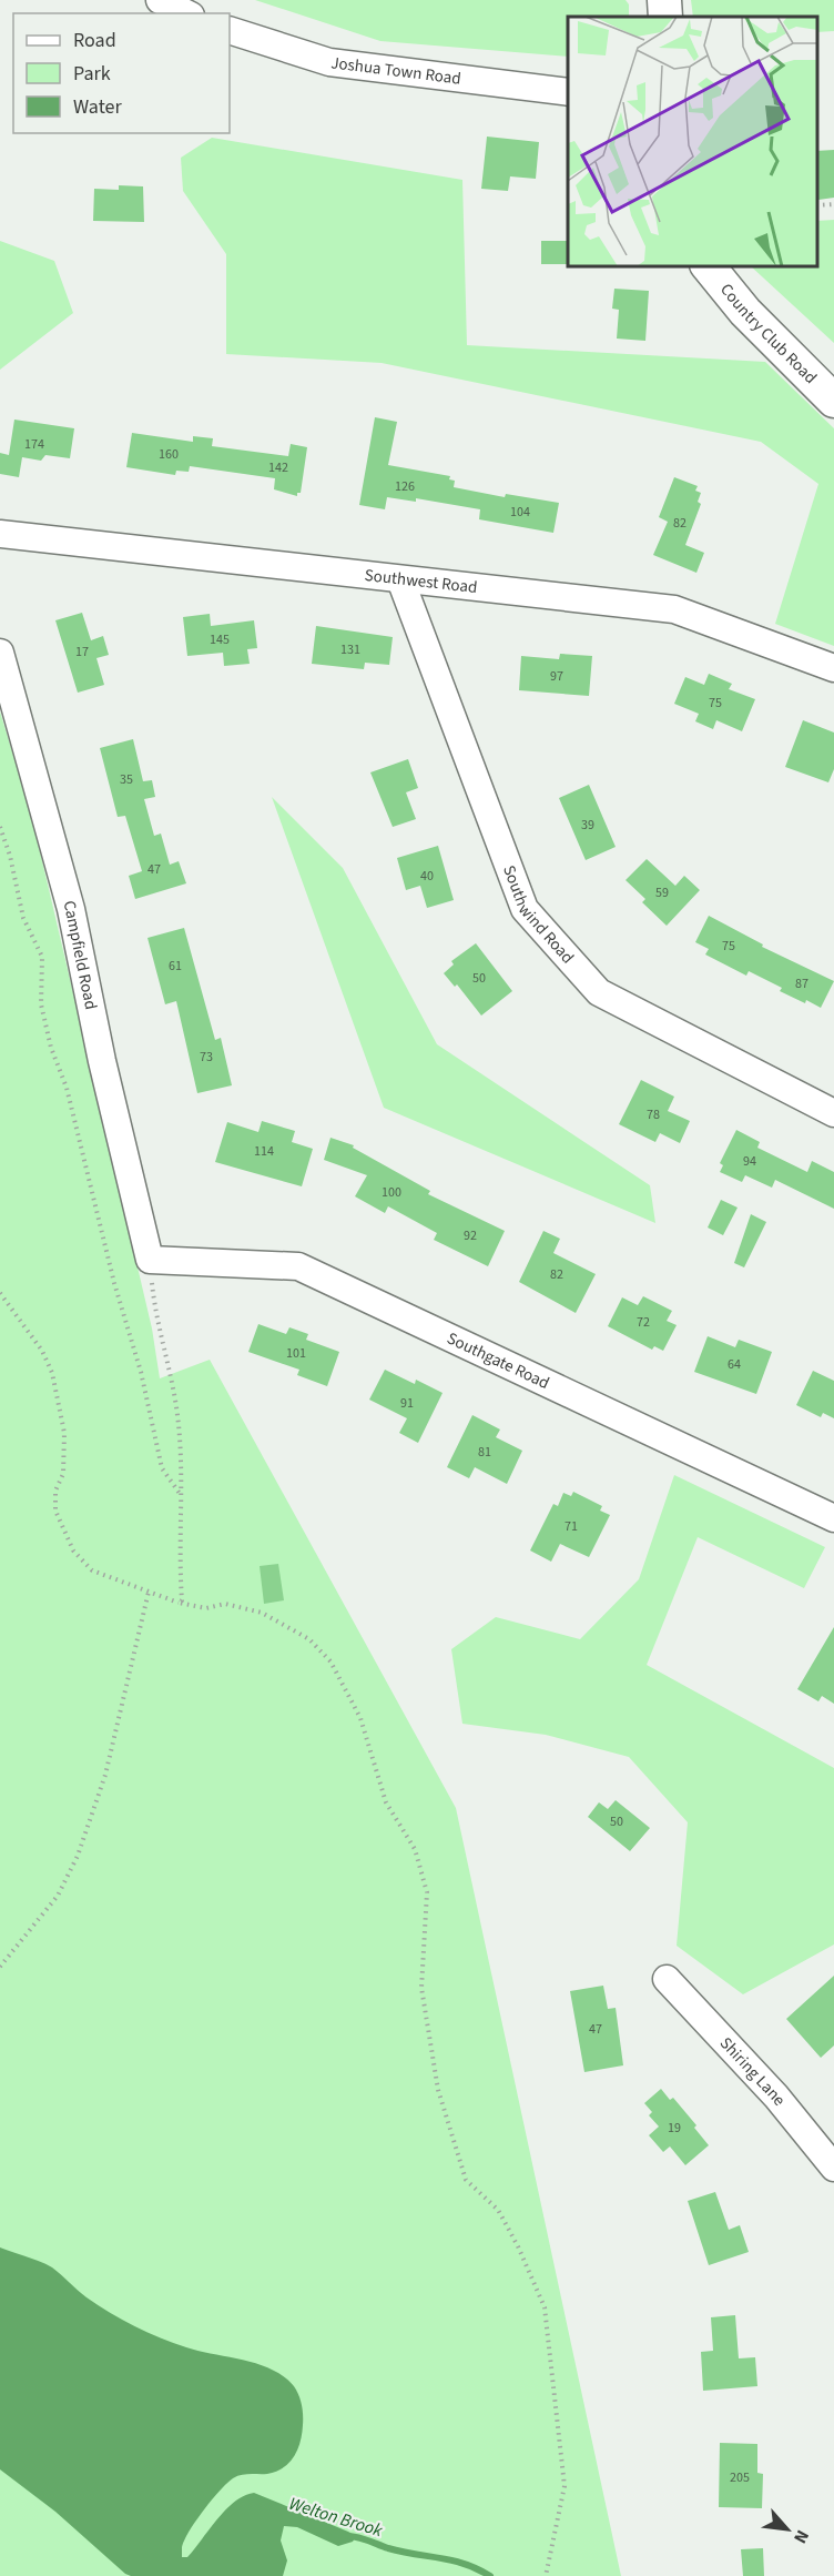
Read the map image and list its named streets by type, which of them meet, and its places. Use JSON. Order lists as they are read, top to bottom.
{
  "streets": {
    "street": [
      "Joshua Town Road",
      "Country Club Road",
      "Southwest Road",
      "Southwind Road",
      "Campfield Road",
      "Southgate Road",
      "Shiring Lane"
    ]
  },
  "crossings": [
    ["Southwest Road", "Southwind Road"],
    ["Campfield Road", "Southgate Road"]
  ],
  "water": ["Welton Brook"],
  "house_numbers": [
    "174",
    "160",
    "142",
    "126",
    "104",
    "82",
    "145",
    "131",
    "17",
    "97",
    "75",
    "35",
    "39",
    "47",
    "40",
    "59",
    "75",
    "61",
    "50",
    "87",
    "73",
    "78",
    "114",
    "94",
    "100",
    "92",
    "82",
    "72",
    "101",
    "64",
    "91",
    "81",
    "71",
    "50",
    "47",
    "19",
    "205"
  ],
  "legend": ["Road", "Park", "Water"],
  "north": "bottom right"
}
